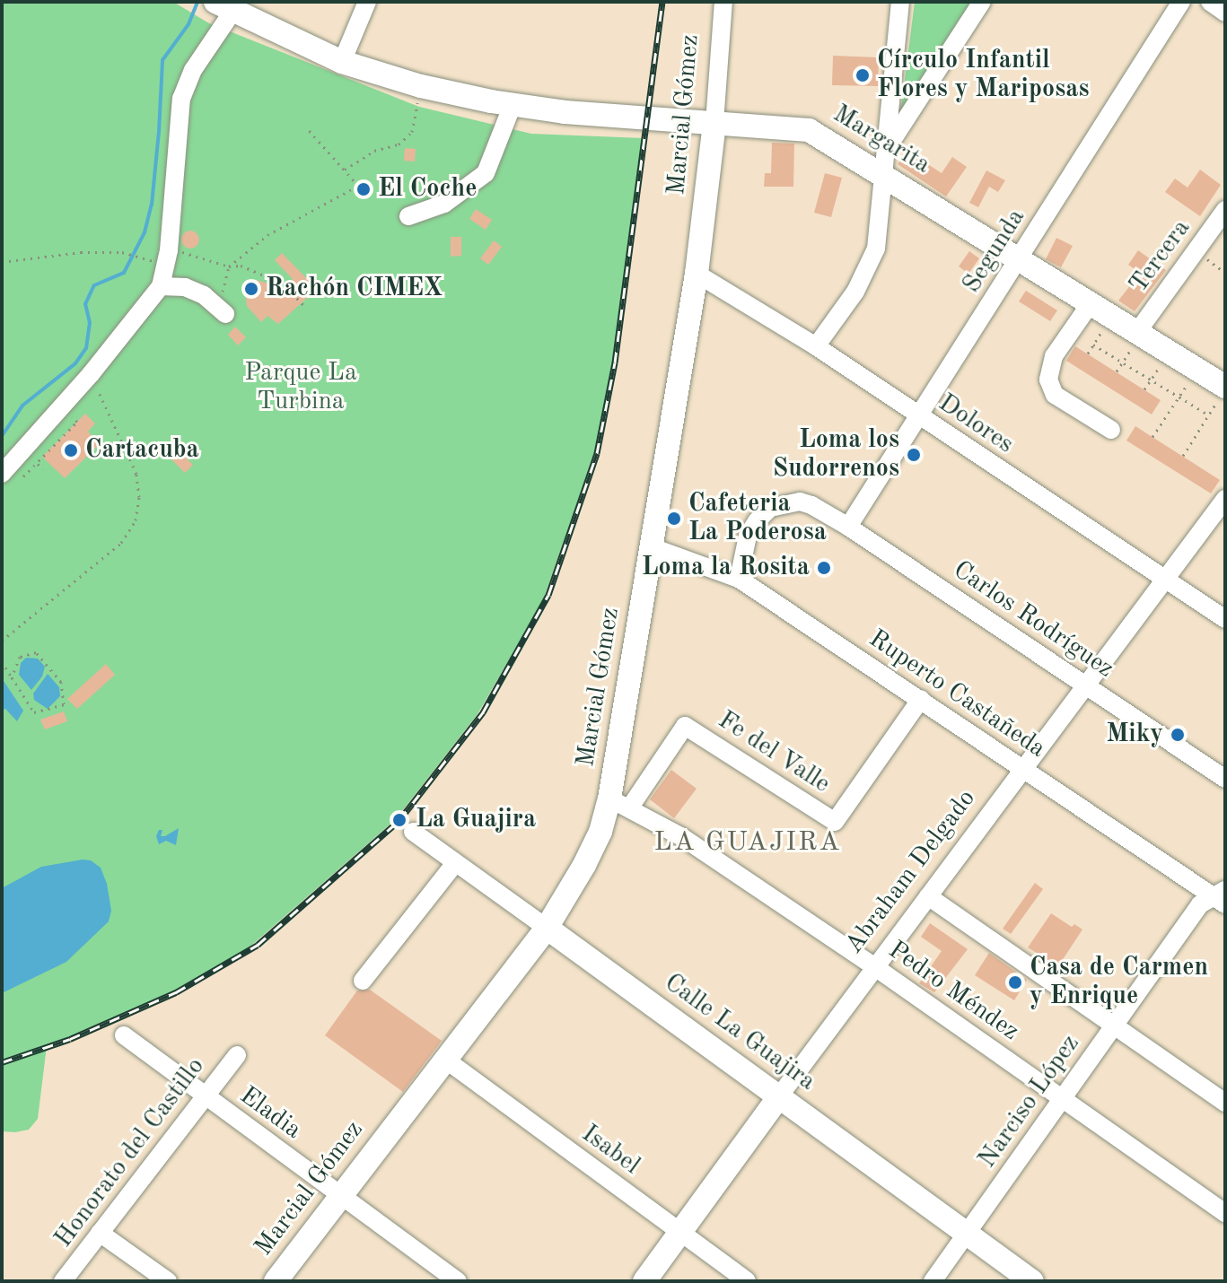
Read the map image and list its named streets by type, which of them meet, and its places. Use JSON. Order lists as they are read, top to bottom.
{
  "streets": {
    "main road": [
      "Marcial Gómez",
      "Margarita",
      "Abraham Delgado",
      "Calle La Guajira"
    ],
    "street": [
      "Segunda",
      "Tercera",
      "Dolores",
      "Carlos Rodríguez",
      "Ruperto Castañeda",
      "Fe del Valle",
      "Pedro Méndez",
      "Narciso López",
      "Eladia",
      "Isabel",
      "Honorato del Castillo"
    ]
  },
  "crossings": [
    ["Marcial Gómez", "Margarita"],
    ["Marcial Gómez", "Dolores"],
    ["Marcial Gómez", "Ruperto Castañeda"],
    ["Marcial Gómez", "Fe del Valle"],
    ["Marcial Gómez", "Pedro Méndez"],
    ["Marcial Gómez", "Calle La Guajira"],
    ["Marcial Gómez", "Eladia"],
    ["Marcial Gómez", "Isabel"],
    ["Margarita", "Segunda"],
    ["Margarita", "Tercera"],
    ["Segunda", "Dolores"],
    ["Segunda", "Carlos Rodríguez"],
    ["Dolores", "Abraham Delgado"],
    ["Carlos Rodríguez", "Ruperto Castañeda"],
    ["Carlos Rodríguez", "Abraham Delgado"],
    ["Ruperto Castañeda", "Fe del Valle"],
    ["Ruperto Castañeda", "Abraham Delgado"],
    ["Ruperto Castañeda", "Narciso López"],
    ["Fe del Valle", "Pedro Méndez"],
    ["Abraham Delgado", "Pedro Méndez"],
    ["Abraham Delgado", "Calle La Guajira"],
    ["Abraham Delgado", "Isabel"],
    ["Pedro Méndez", "Narciso López"],
    ["Calle La Guajira", "Narciso López"],
    ["Eladia", "Honorato del Castillo"]
  ],
  "districts": ["LA GUAJIRA"],
  "parks": ["Parque La Turbina"],
  "places": [
    "Círculo Infantil Flores y Mariposas",
    "El Coche",
    "Rachón CIMEX",
    "Cartacuba",
    "Loma los Sudorrenos",
    "Cafeteria La Poderosa",
    "Loma la Rosita",
    "Miky",
    "La Guajira",
    "Casa de Carmen y Enrique"
  ]
}
